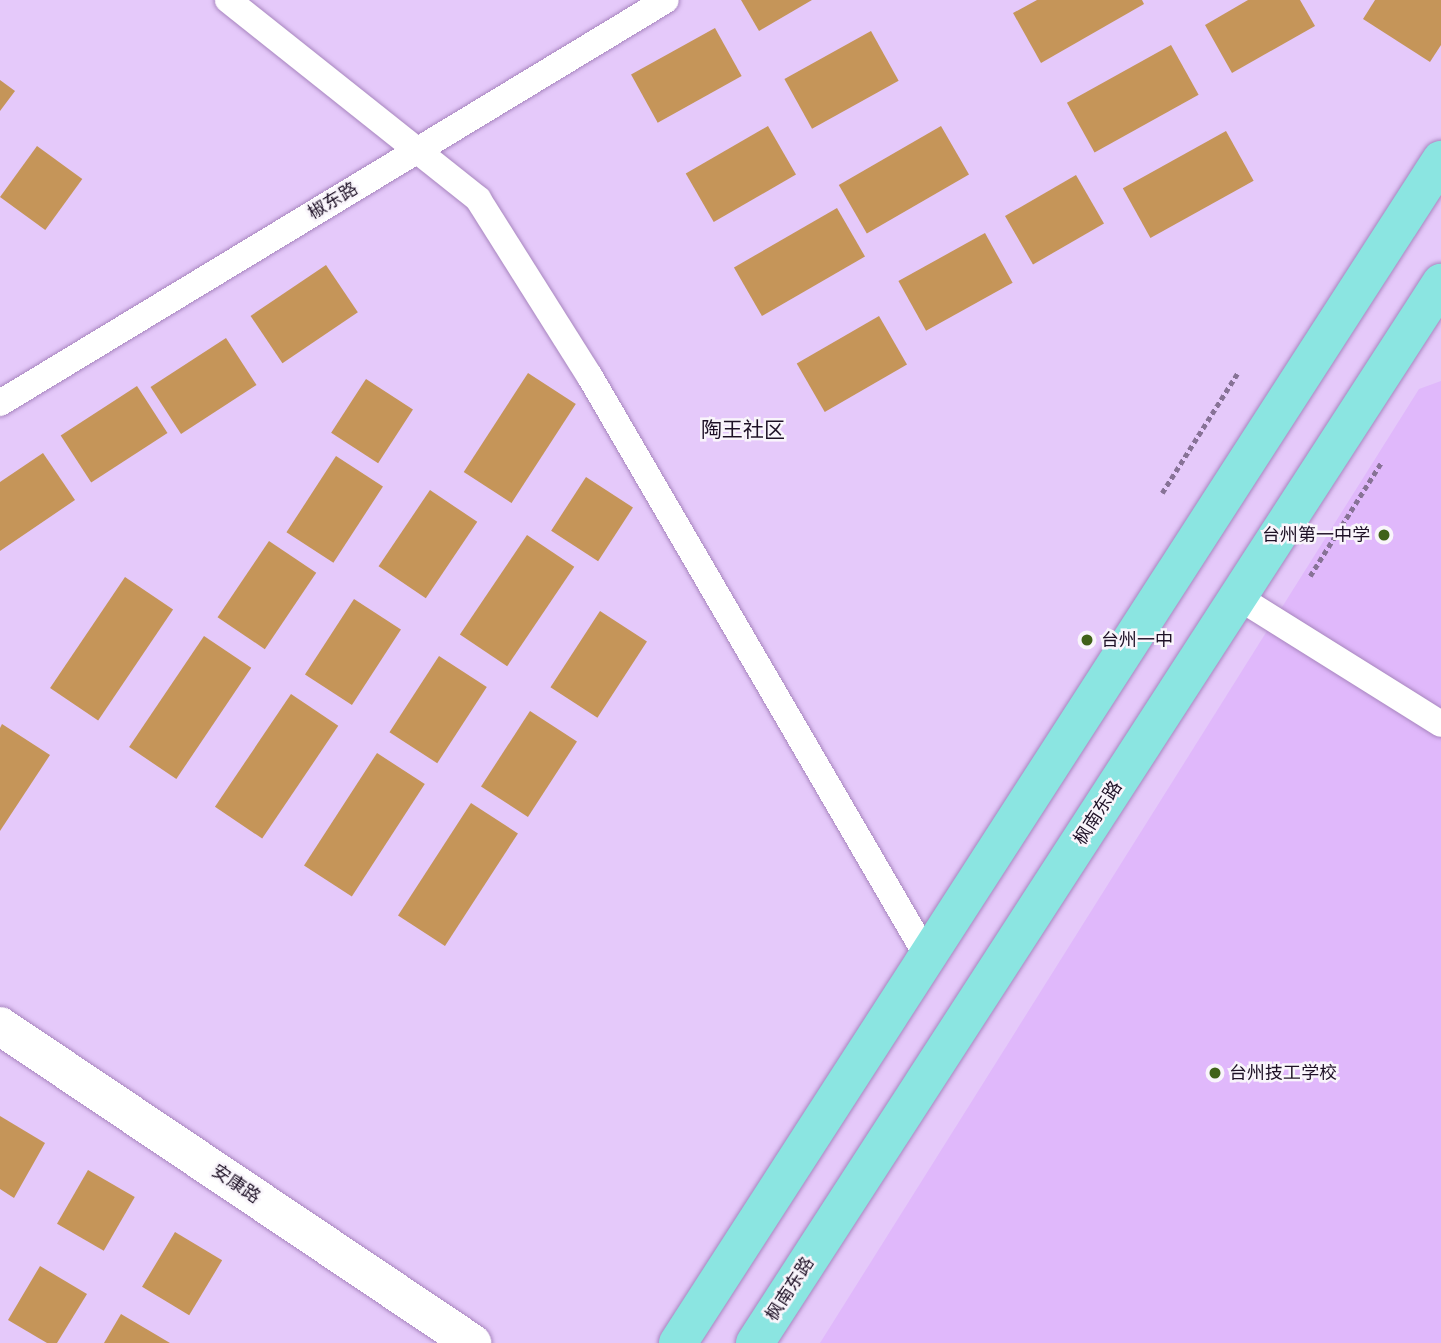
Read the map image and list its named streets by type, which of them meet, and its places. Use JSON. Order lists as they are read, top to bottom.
{
  "streets": {
    "main road": ["枫南东路"],
    "street": ["椒东路", "安康路"]
  },
  "districts": ["陶王社区"],
  "places": ["台州第一中学", "台州一中", "台州技工学校"]
}
